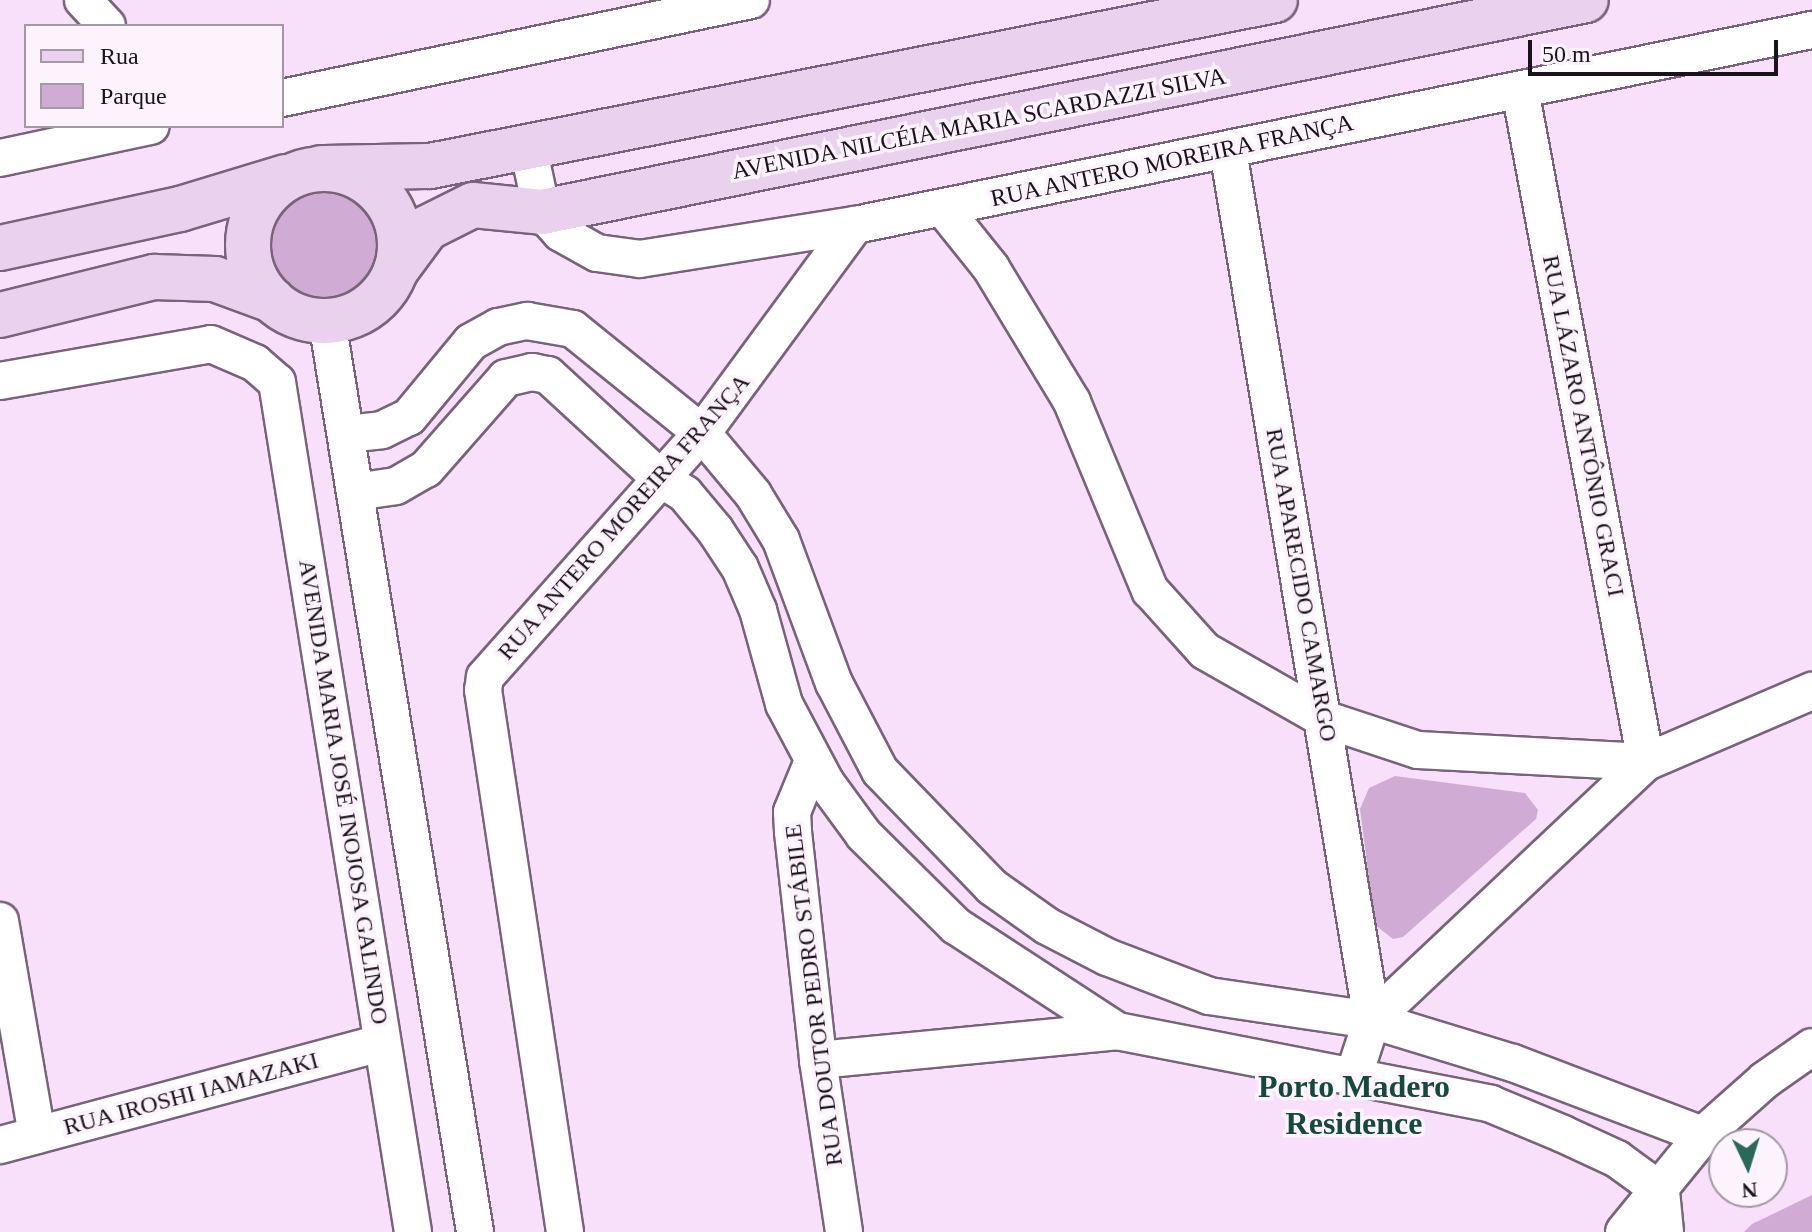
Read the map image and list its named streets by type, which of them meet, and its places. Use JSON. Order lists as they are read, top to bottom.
{
  "streets": {
    "street": [
      "AVENIDA NILCÉIA MARIA SCARDAZZI SILVA",
      "RUA ANTERO MOREIRA FRANÇA",
      "RUA LÁZARO ANTÔNIO GRACI",
      "RUA APARECIDO CAMARGO",
      "AVENIDA MARIA JOSÉ INOJOSA GALINDO",
      "RUA DOUTOR PEDRO STÁBILE",
      "RUA IROSHI IAMAZAKI"
    ]
  },
  "crossings": [
    ["RUA ANTERO MOREIRA FRANÇA", "RUA LÁZARO ANTÔNIO GRACI"],
    ["RUA ANTERO MOREIRA FRANÇA", "RUA APARECIDO CAMARGO"],
    ["AVENIDA MARIA JOSÉ INOJOSA GALINDO", "RUA IROSHI IAMAZAKI"]
  ],
  "districts": ["Porto Madero Residence"],
  "legend": ["Rua", "Parque"],
  "scale_bar": "50 m",
  "north": "bottom"
}
